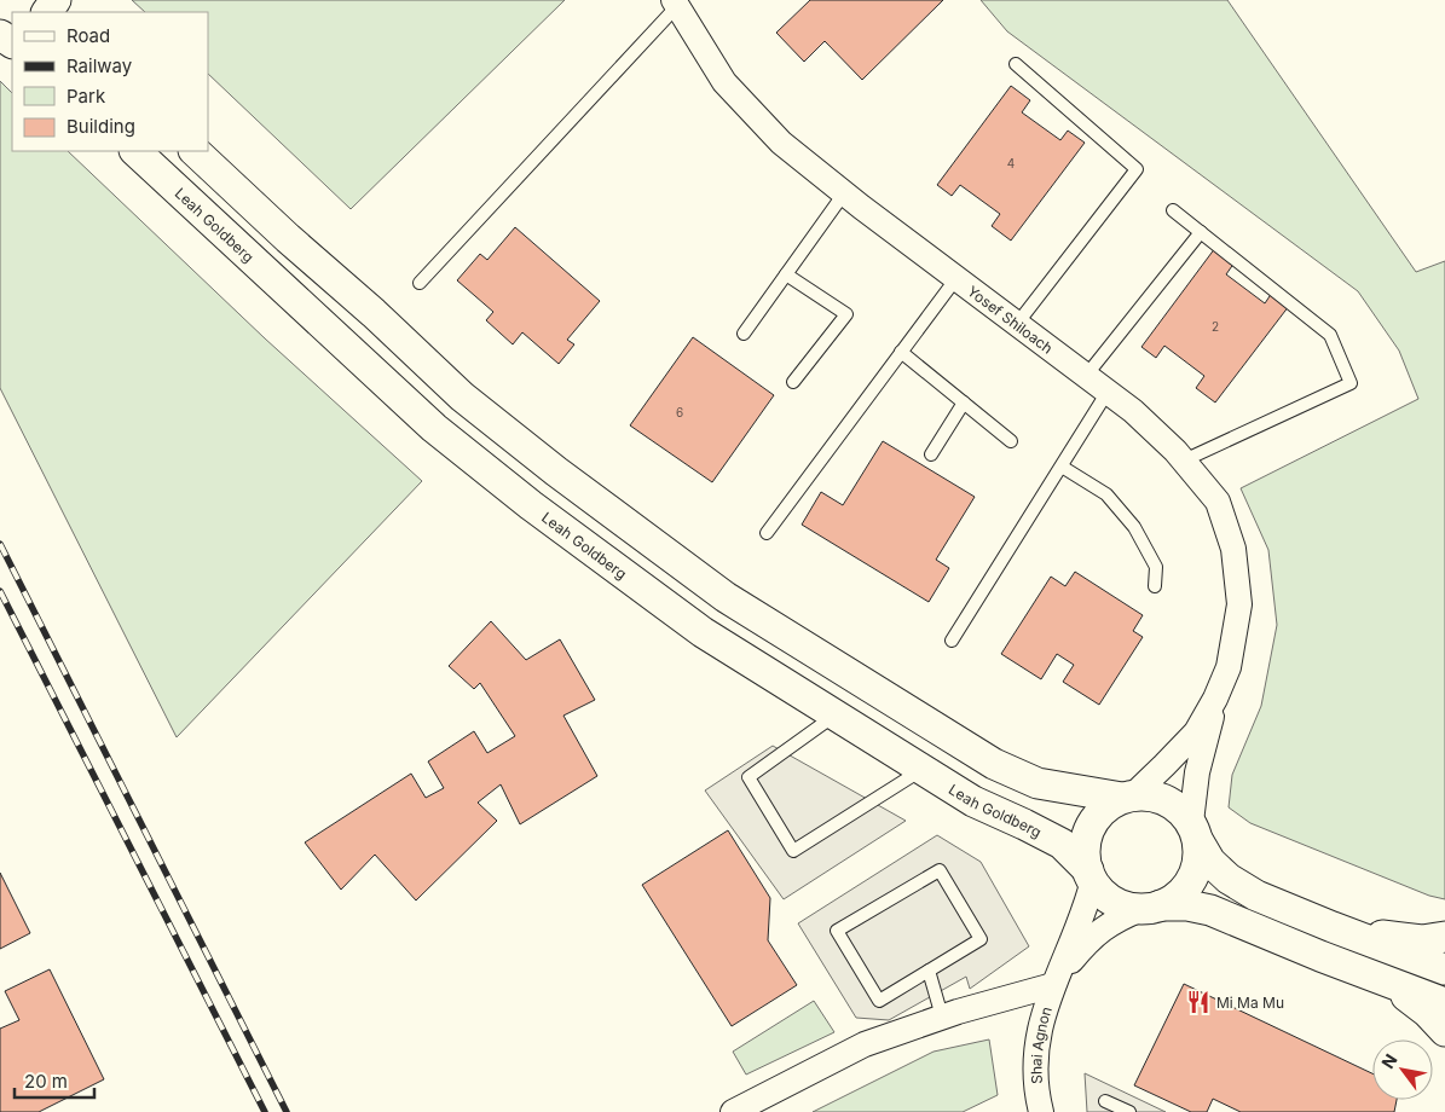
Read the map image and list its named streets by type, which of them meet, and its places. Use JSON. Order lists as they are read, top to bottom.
{
  "streets": {
    "street": ["Leah Goldberg", "Yosef Shiloach", "Shai Agnon"]
  },
  "crossings": [
    ["Leah Goldberg", "Shai Agnon"]
  ],
  "places": {
    "restaurant": ["Mi Ma Mu"]
  },
  "house_numbers": ["4", "2", "6"],
  "legend": [
    "Road",
    "Railway",
    "Park",
    "Building"
  ],
  "scale_bar": "20 m",
  "north": "top left"
}
